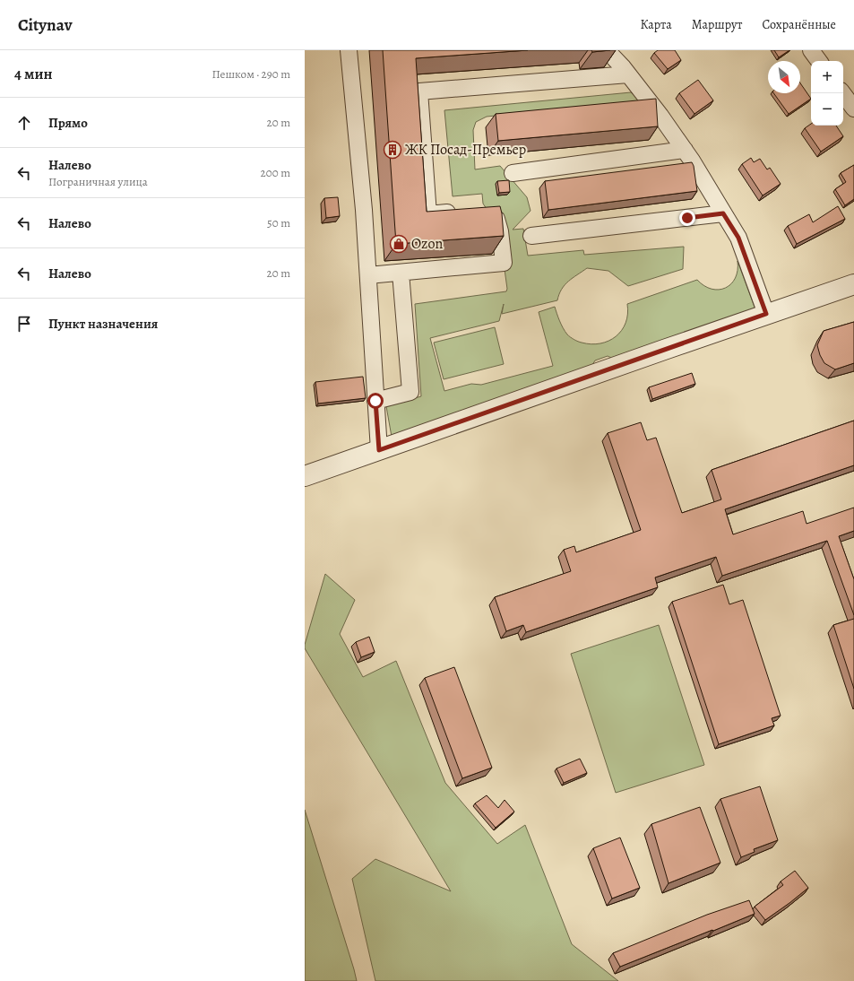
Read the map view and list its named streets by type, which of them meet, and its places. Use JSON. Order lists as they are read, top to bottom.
{
  "places": {
    "building": ["ЖК Посад-Премьер"],
    "shop": ["Ozon"]
  },
  "north": "bottom right",
  "page": {
    "header": "Citynav",
    "nav": ["Карта", "Маршрут", "Сохранённые"],
    "heading": ["4 мин", "Пешком · 290 m"],
    "map_buttons": ["+", "−"],
    "list": [
      ["Прямо", "20 m"],
      ["Налево", "Пограничная улица", "200 m"],
      ["Налево", "50 m"],
      ["Налево", "20 m"],
      "Пункт назначения"
    ]
  }
}
